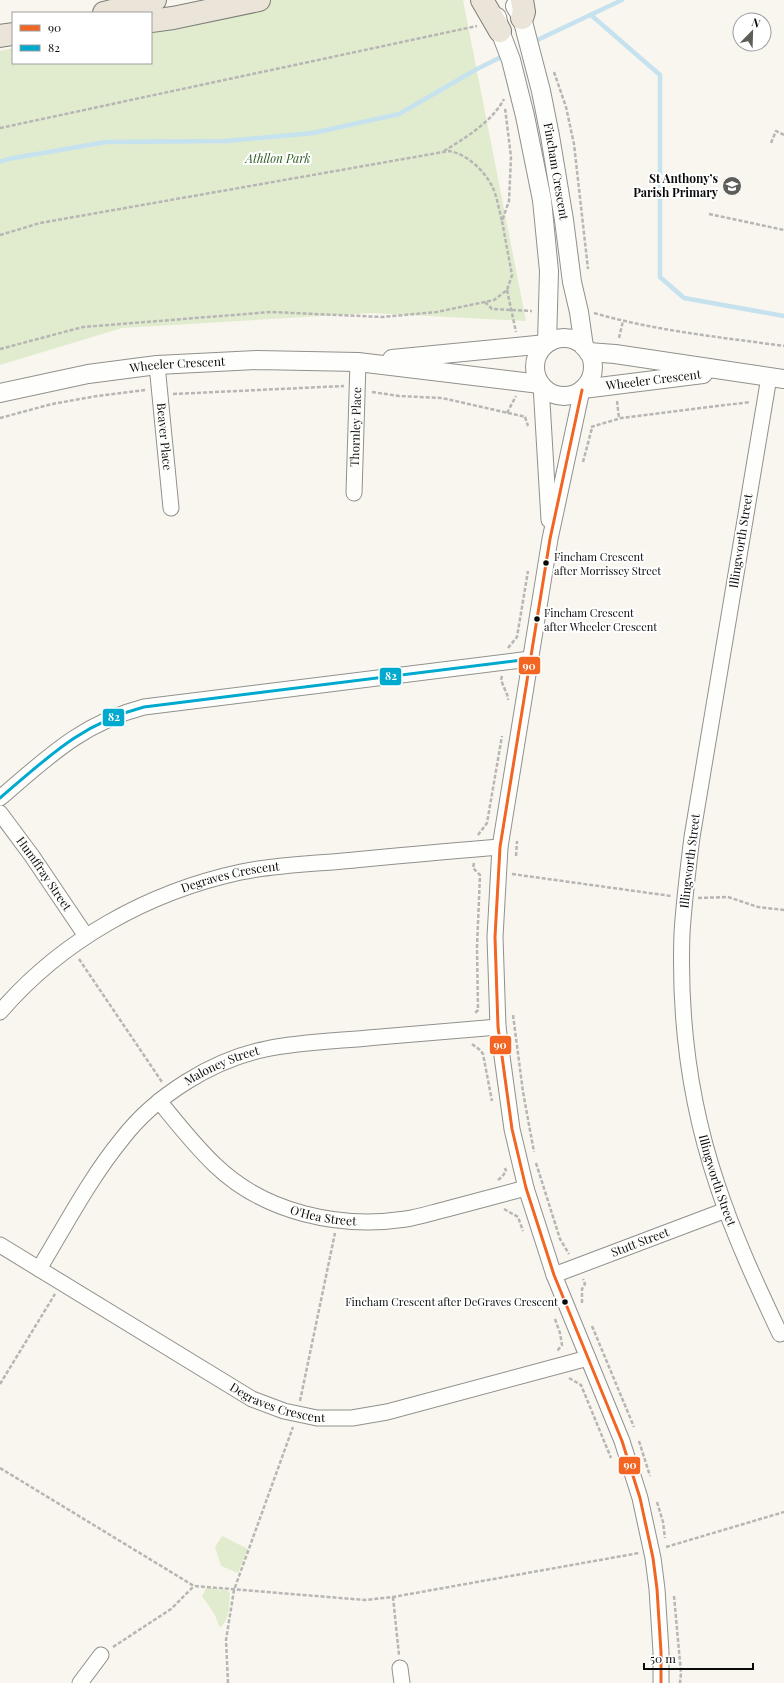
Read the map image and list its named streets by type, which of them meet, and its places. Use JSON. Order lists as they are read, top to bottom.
{
  "streets": {
    "street": [
      "Fincham Crescent",
      "Wheeler Crescent",
      "Thornley Place",
      "Beaver Place",
      "Illingworth Street",
      "Humffray Street",
      "Degraves Crescent",
      "Maloney Street",
      "O'Hea Street",
      "Stutt Street"
    ]
  },
  "crossings": [
    ["Fincham Crescent", "Wheeler Crescent"],
    ["Wheeler Crescent", "Thornley Place"],
    ["Wheeler Crescent", "Beaver Place"],
    ["Wheeler Crescent", "Illingworth Street"],
    ["Illingworth Street", "Stutt Street"],
    ["Humffray Street", "Degraves Crescent"],
    ["Degraves Crescent", "Maloney Street"],
    ["Maloney Street", "O'Hea Street"]
  ],
  "parks": ["Athllon Park"],
  "places": {
    "school or university": ["St Anthony’s Parish Primary"],
    "other": ["Fincham Crescent after Morrissey Street", "Fincham Crescent after Wheeler Crescent", "Fincham Crescent after DeGraves Crescent"]
  },
  "lines": ["transit line 90", "transit line 82"],
  "legend": ["90", "82"],
  "scale_bar": "50 m",
  "north": "top right"
}
